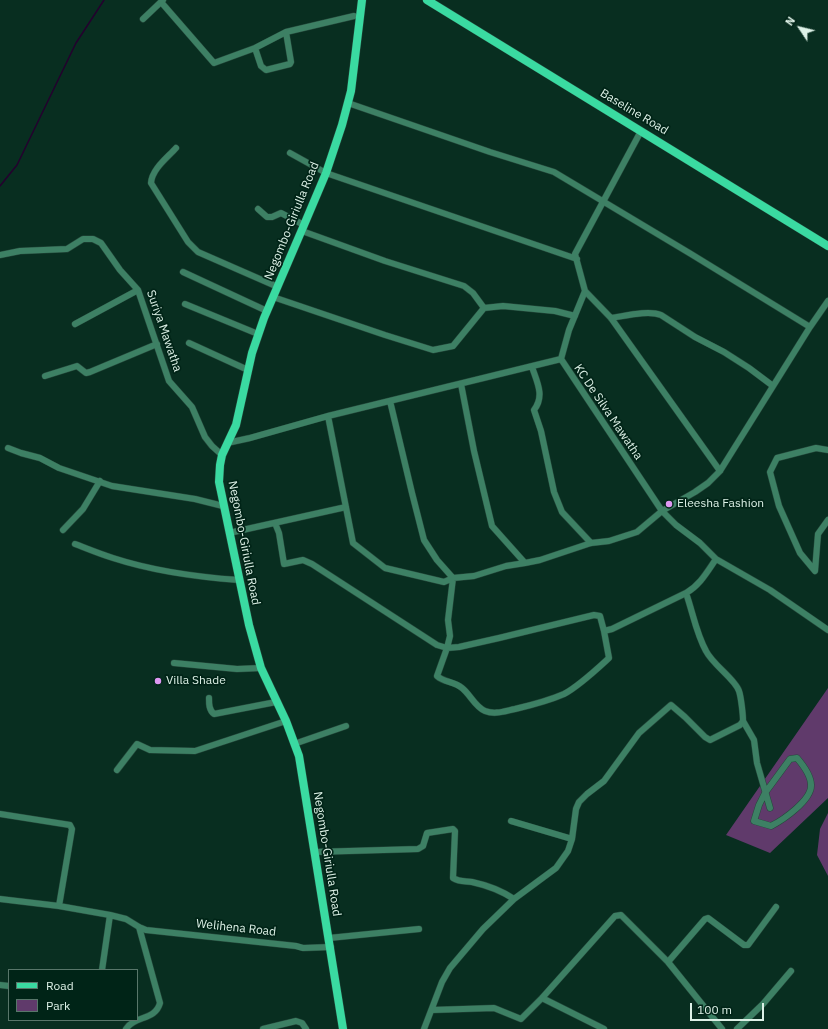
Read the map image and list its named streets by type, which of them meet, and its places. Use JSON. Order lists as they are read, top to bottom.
{
  "streets": {
    "main road": ["Baseline Road", "Negombo-Giriulla Road"],
    "street": ["Suriya Mawatha", "KC De Silva Mawatha", "Welihena Road"]
  },
  "crossings": [
    ["Negombo-Giriulla Road", "Suriya Mawatha"],
    ["Negombo-Giriulla Road", "KC De Silva Mawatha"],
    ["Negombo-Giriulla Road", "Welihena Road"]
  ],
  "places": ["Eleesha Fashion", "Villa Shade"],
  "legend": ["Road", "Park"],
  "scale_bar": "100 m",
  "north": "top left"
}
